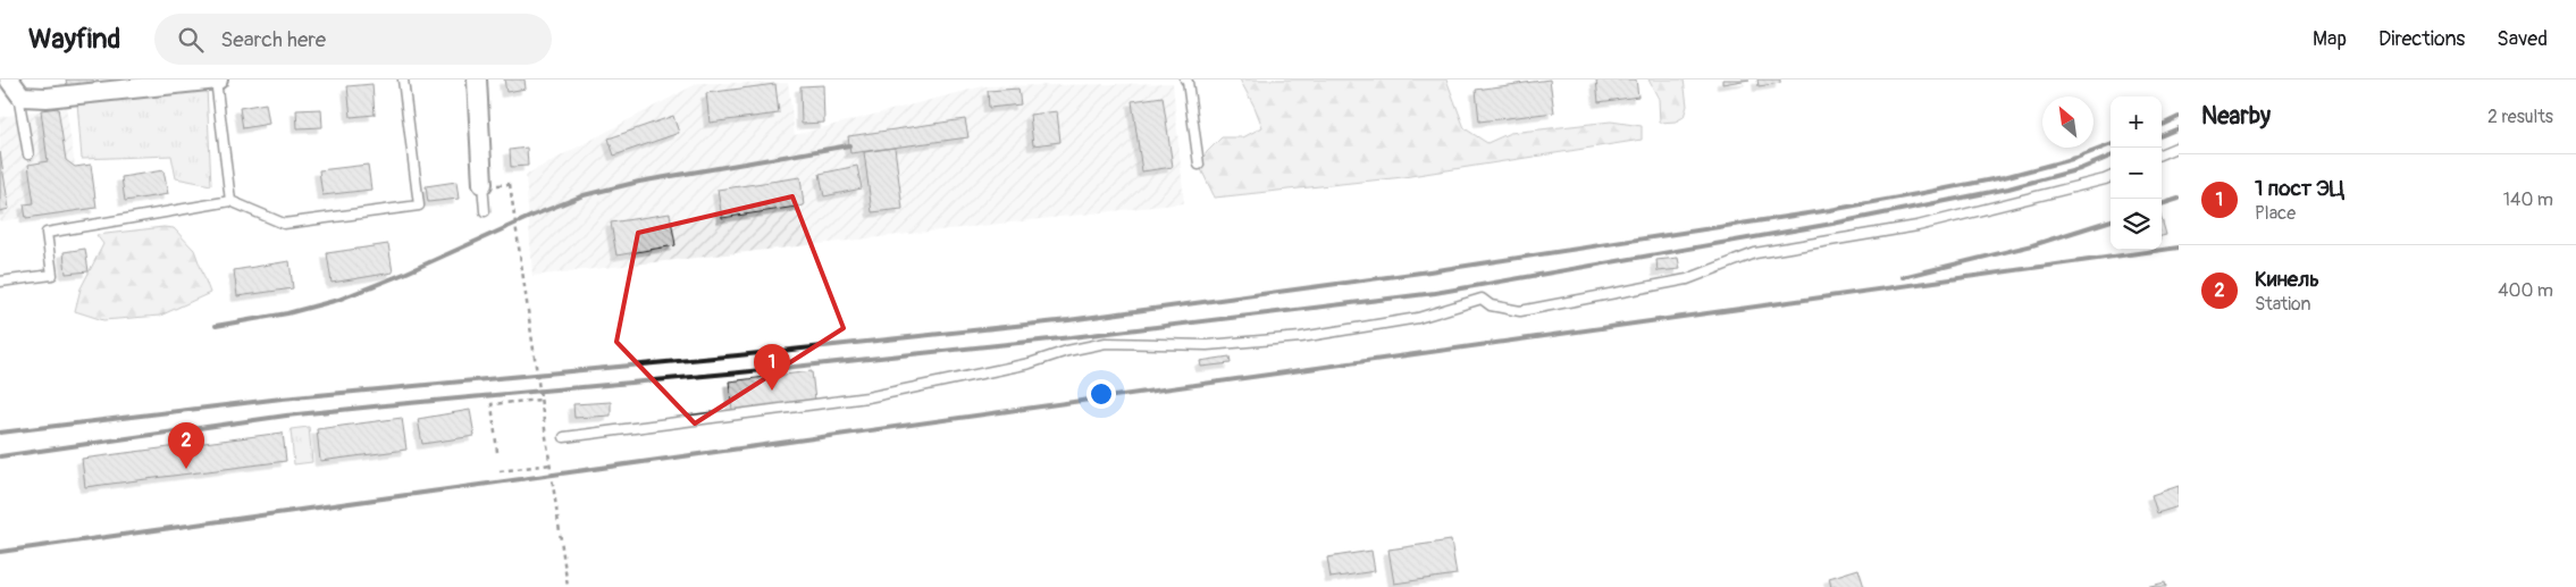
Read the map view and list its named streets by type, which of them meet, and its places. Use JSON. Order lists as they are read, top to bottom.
{
  "north": "top left",
  "page": {
    "header": "Wayfind",
    "search": "Search here",
    "nav": ["Map", "Directions", "Saved"],
    "heading": ["Nearby", "2 results"],
    "map_buttons": ["+", "−"],
    "list": [
      {
        "mark": "1",
        "name": "1 пост ЭЦ",
        "note": "Place",
        "value": "140 m"
      },
      {
        "mark": "2",
        "name": "Кинель",
        "note": "Station",
        "value": "400 m"
      }
    ],
    "pins": ["1", "2"]
  }
}
